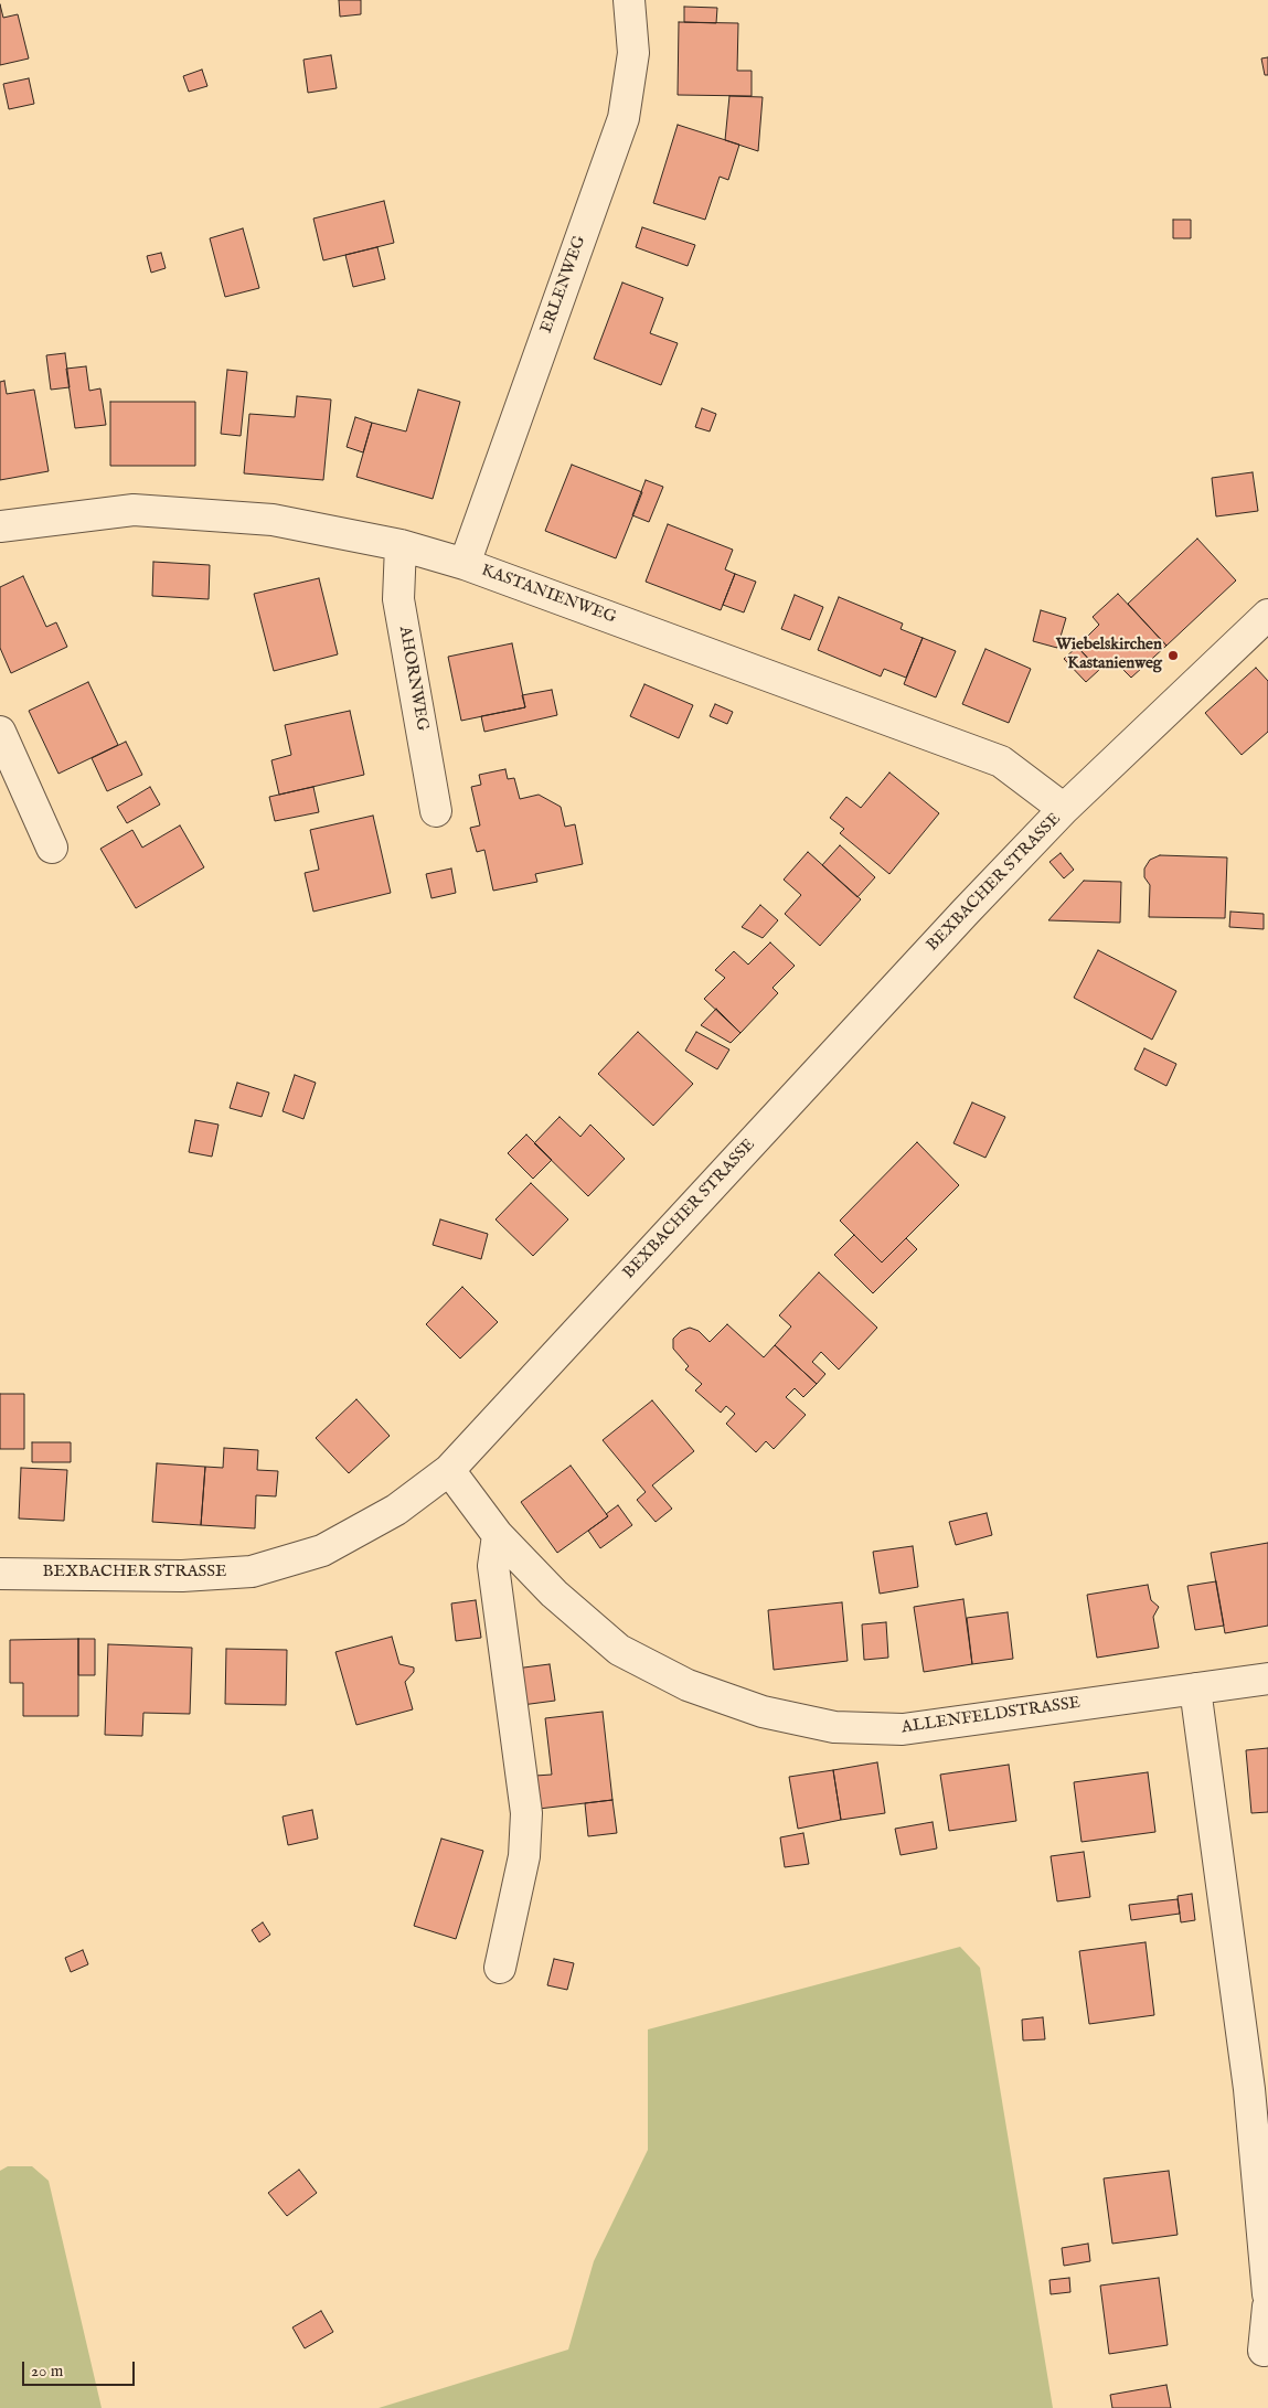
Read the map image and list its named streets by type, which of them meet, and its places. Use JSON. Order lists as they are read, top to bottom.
{
  "streets": {
    "street": [
      "ERLENWEG",
      "KASTANIENWEG",
      "AHORNWEG",
      "BEXBACHER STRASSE",
      "ALLENFELDSTRASSE"
    ]
  },
  "crossings": [
    ["ERLENWEG", "KASTANIENWEG"],
    ["KASTANIENWEG", "AHORNWEG"],
    ["KASTANIENWEG", "BEXBACHER STRASSE"],
    ["BEXBACHER STRASSE", "ALLENFELDSTRASSE"]
  ],
  "places": ["Wiebelskirchen Kastanienweg"],
  "scale_bar": "20 m"
}
